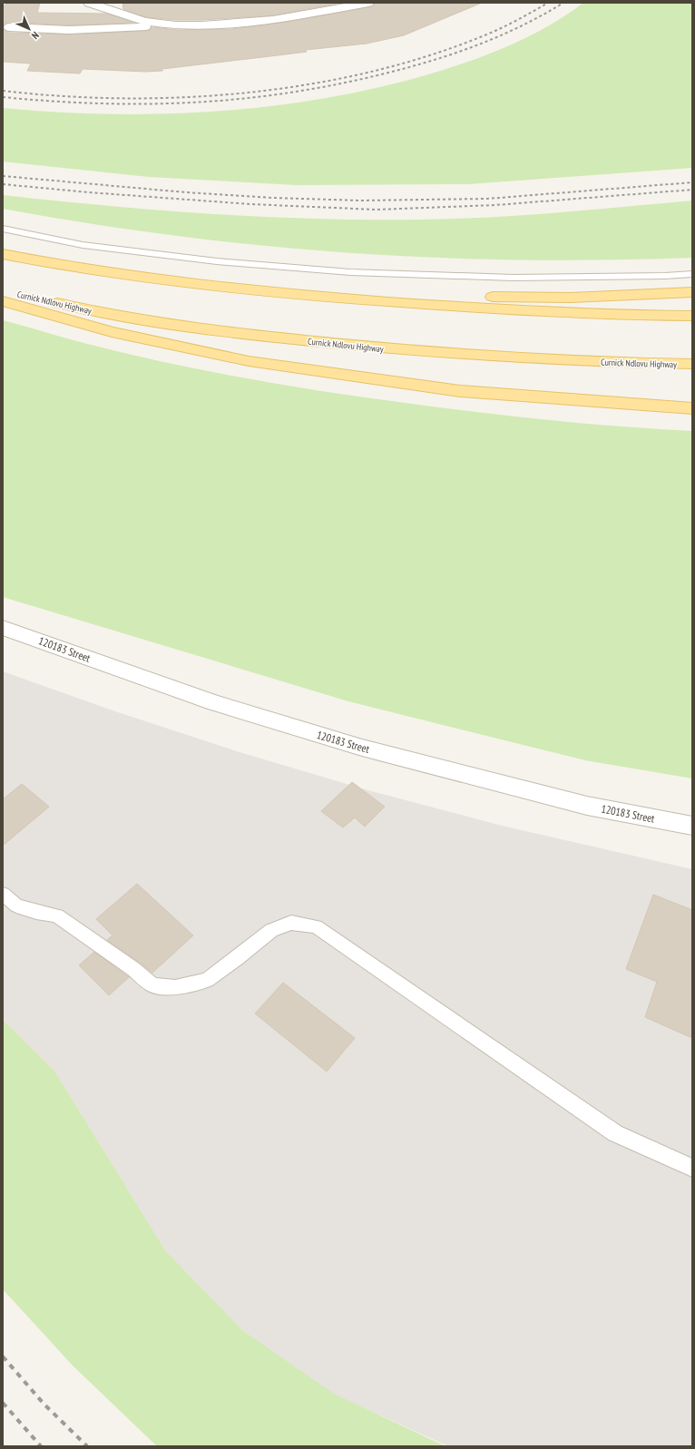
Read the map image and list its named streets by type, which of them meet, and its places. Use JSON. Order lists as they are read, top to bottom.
{
  "streets": {
    "main road": ["Curnick Ndlovu Highway"],
    "street": ["120183 Street"]
  },
  "north": "bottom right"
}
